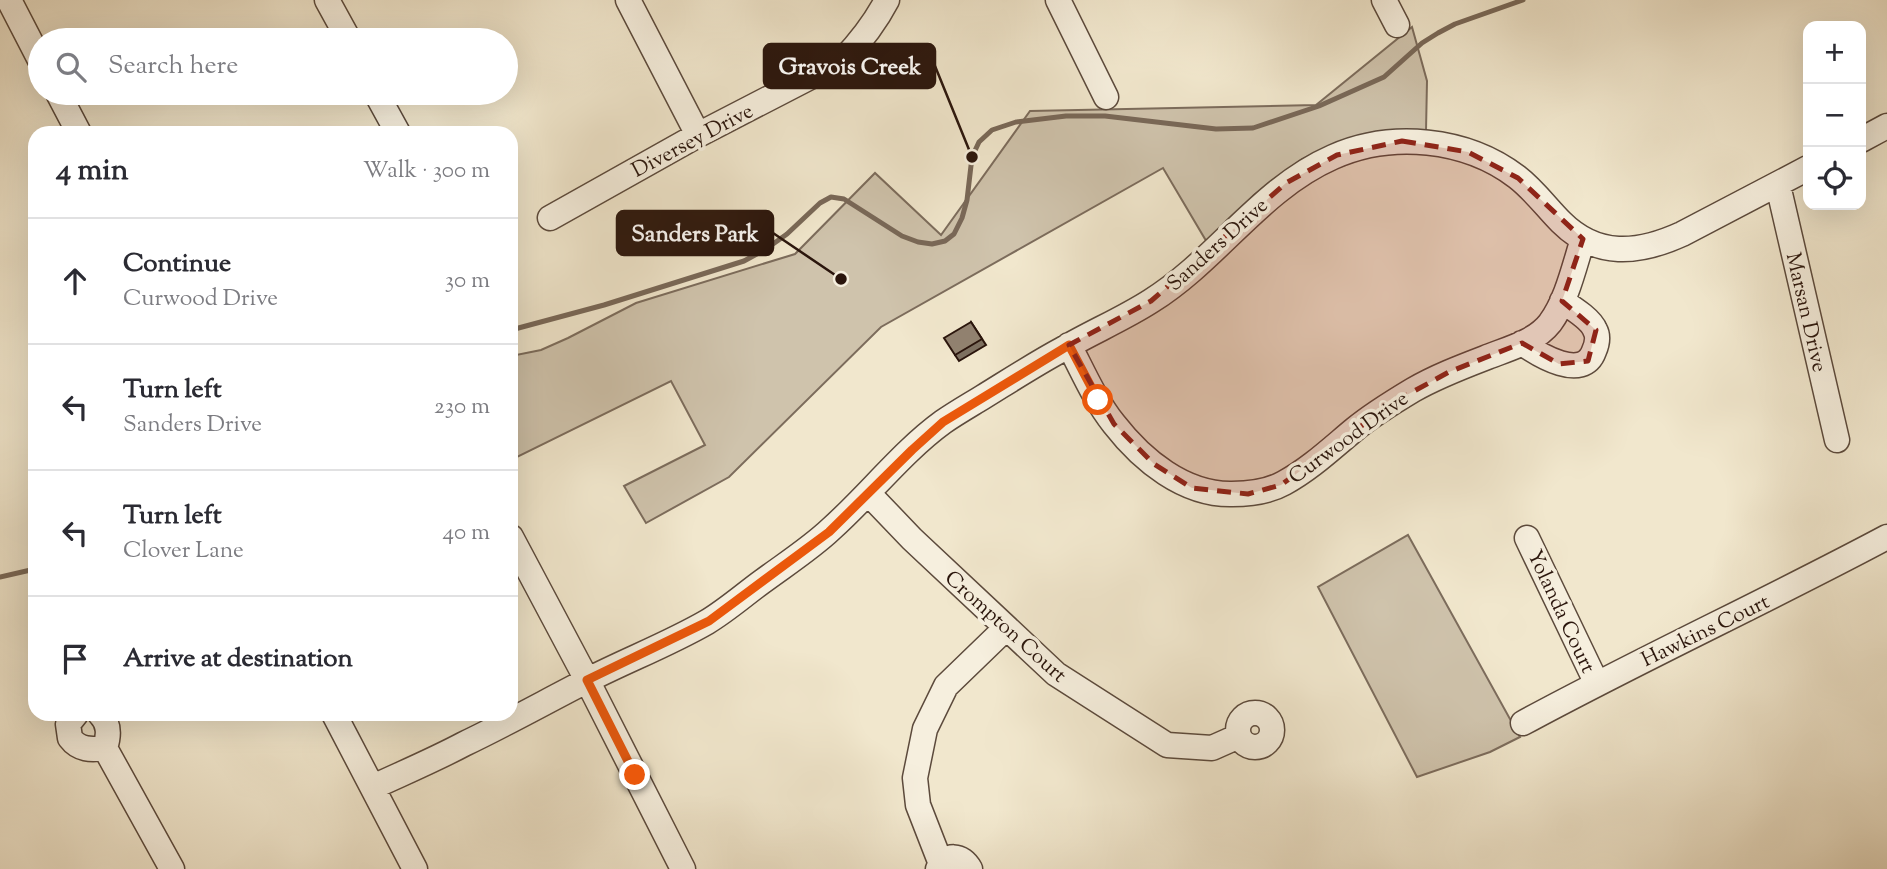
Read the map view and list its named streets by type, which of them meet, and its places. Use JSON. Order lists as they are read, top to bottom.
{
  "streets": {
    "street": [
      "Diversey Drive",
      "Sanders Drive",
      "Marsan Drive",
      "Curwood Drive",
      "Yolanda Court",
      "Crompton Court",
      "Hawkins Court"
    ]
  },
  "crossings": [
    ["Sanders Drive", "Marsan Drive"],
    ["Sanders Drive", "Curwood Drive"],
    ["Sanders Drive", "Crompton Court"],
    ["Yolanda Court", "Hawkins Court"]
  ],
  "places": ["Gravois Creek", "Sanders Park"],
  "page": {
    "map_buttons": ["+", "−"],
    "search": "Search here",
    "heading": ["4 min", "Walk · 300 m"],
    "list": [
      ["Continue", "Curwood Drive", "30 m"],
      ["Turn left", "Sanders Drive", "230 m"],
      ["Turn left", "Clover Lane", "40 m"],
      "Arrive at destination"
    ]
  }
}
